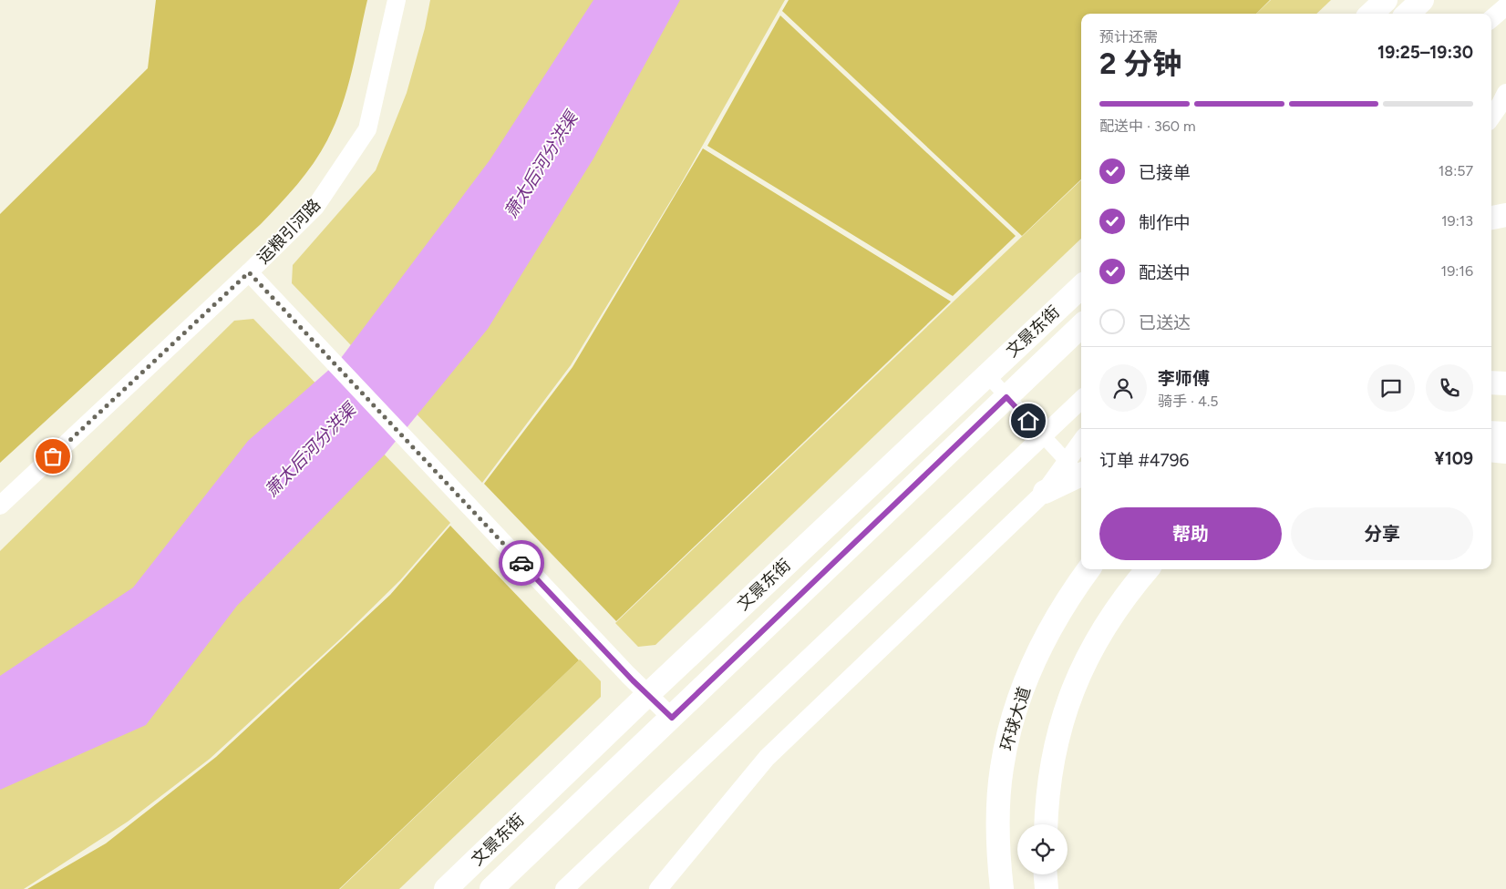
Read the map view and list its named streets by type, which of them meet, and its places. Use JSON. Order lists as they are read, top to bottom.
{
  "streets": {
    "main road": ["文景东街", "环球大道"],
    "street": ["运粮引河路"]
  },
  "water": ["萧太后河分洪渠"],
  "page": {
    "heading": ["2 分钟", "预计还需", "19:25–19:30"],
    "panel": [
      "李师傅",
      "骑手 · 4.5",
      "订单 #4796",
      "¥109"
    ],
    "bar": "配送中 · 360 m",
    "list": [
      ["已接单", "18:57"],
      ["制作中", "19:13"],
      ["配送中", "19:16"],
      "已送达"
    ],
    "buttons": ["帮助", "分享"]
  }
}
